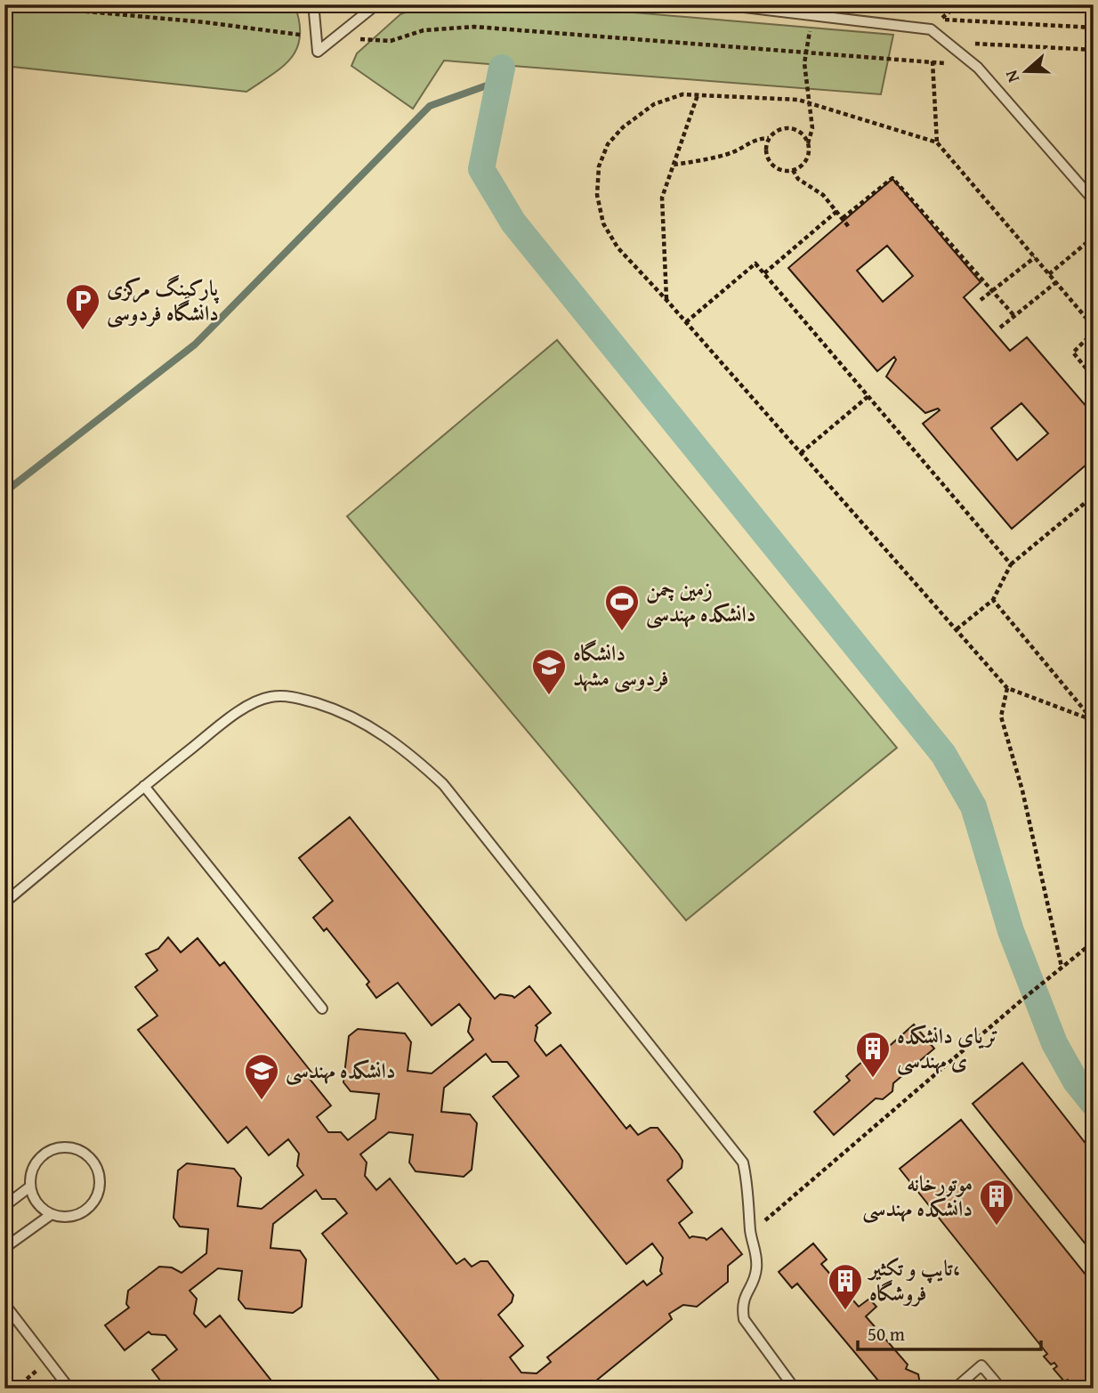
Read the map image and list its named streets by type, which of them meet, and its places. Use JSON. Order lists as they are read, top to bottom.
{
  "places": {
    "parking": ["پارکینگ مرکزی دانشگاه فردوسی"],
    "sports": ["زمین چمن دانشکده مهندسی"],
    "school or university": ["دانشگاه فردوسی مشهد", "دانشکده مهندسی"],
    "building": ["تریای دانشکده ی مهندسی", "موتورخانه دانشکده مهندسی", "تایپ و تکثیر، فروشگاه"]
  },
  "scale_bar": "50 m",
  "north": "left"
}
